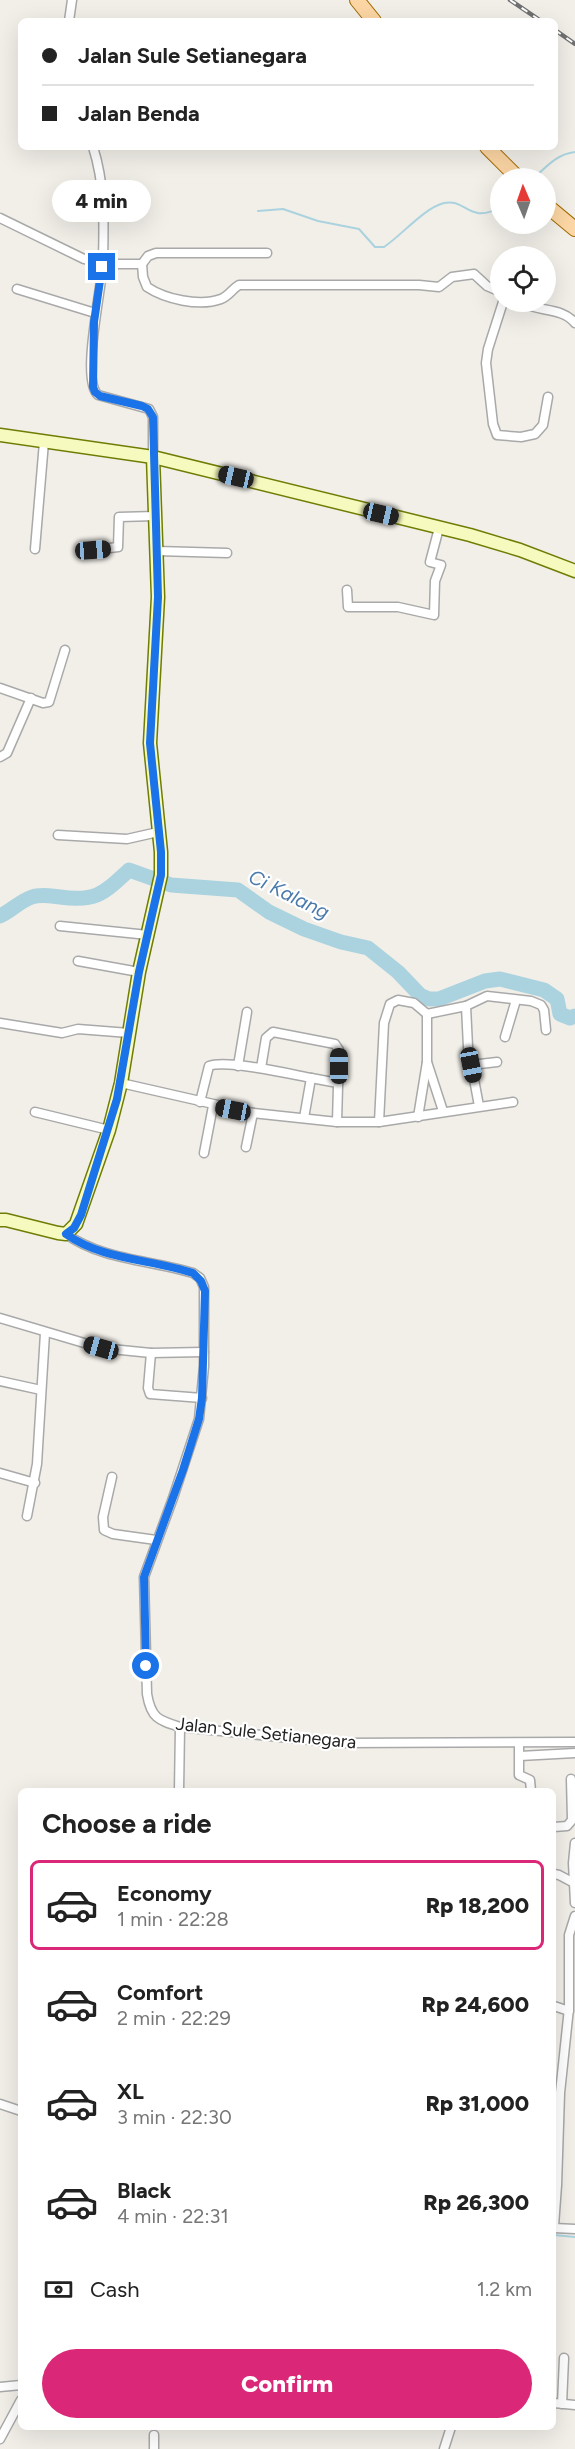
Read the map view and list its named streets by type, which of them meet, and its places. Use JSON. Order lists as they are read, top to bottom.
{
  "streets": {
    "street": ["Jalan Sule Setianegara"]
  },
  "water": ["Ci Kalang"],
  "north": "top",
  "page": {
    "banner": ["Jalan Sule Setianegara", "Jalan Benda"],
    "bubble": "4 min",
    "heading": "Choose a ride",
    "list": [
      {
        "name": "Economy",
        "note": "1 min · 22:28",
        "value": "Rp 18,200"
      },
      {
        "name": "Comfort",
        "note": "2 min · 22:29",
        "value": "Rp 24,600"
      },
      {
        "name": "XL",
        "note": "3 min · 22:30",
        "value": "Rp 31,000"
      },
      {
        "name": "Black",
        "note": "4 min · 22:31",
        "value": "Rp 26,300"
      }
    ],
    "pay": ["Cash", "1.2 km"],
    "buttons": "Confirm"
  }
}
